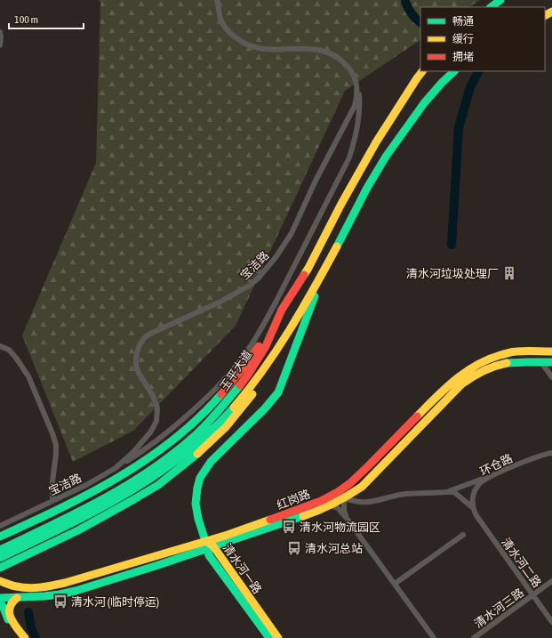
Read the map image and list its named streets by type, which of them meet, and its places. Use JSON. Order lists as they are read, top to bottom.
{
  "streets": {
    "main road": ["玉平大道", "红岗路", "清水河一路"],
    "street": [
      "宝洁路",
      "环仓路",
      "清水河二路",
      "清水河三路"
    ]
  },
  "crossings": [
    ["环仓路", "清水河二路"],
    ["红岗路", "清水河一路"],
    ["清水河二路", "清水河三路"]
  ],
  "places": {
    "building": ["清水河垃圾处理厂"],
    "bus stop": ["清水河物流园区", "清水河总站", "清水河 (临时停运)"]
  },
  "legend": ["畅通", "缓行", "拥堵"],
  "scale_bar": "100 m"
}
